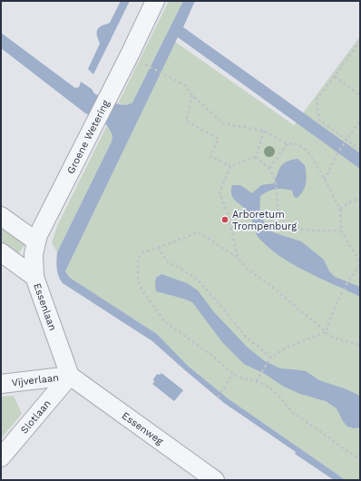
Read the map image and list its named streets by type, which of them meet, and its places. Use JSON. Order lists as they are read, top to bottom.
{
  "streets": {
    "street": [
      "Groene Wetering",
      "Essenlaan",
      "Vijverlaan",
      "Slotlaan",
      "Essenweg"
    ]
  },
  "crossings": [
    ["Groene Wetering", "Essenlaan"],
    ["Essenlaan", "Vijverlaan"],
    ["Essenlaan", "Slotlaan"],
    ["Essenlaan", "Essenweg"],
    ["Vijverlaan", "Slotlaan"],
    ["Vijverlaan", "Essenweg"],
    ["Slotlaan", "Essenweg"]
  ],
  "places": ["Arboretum Trompenburg"]
}
